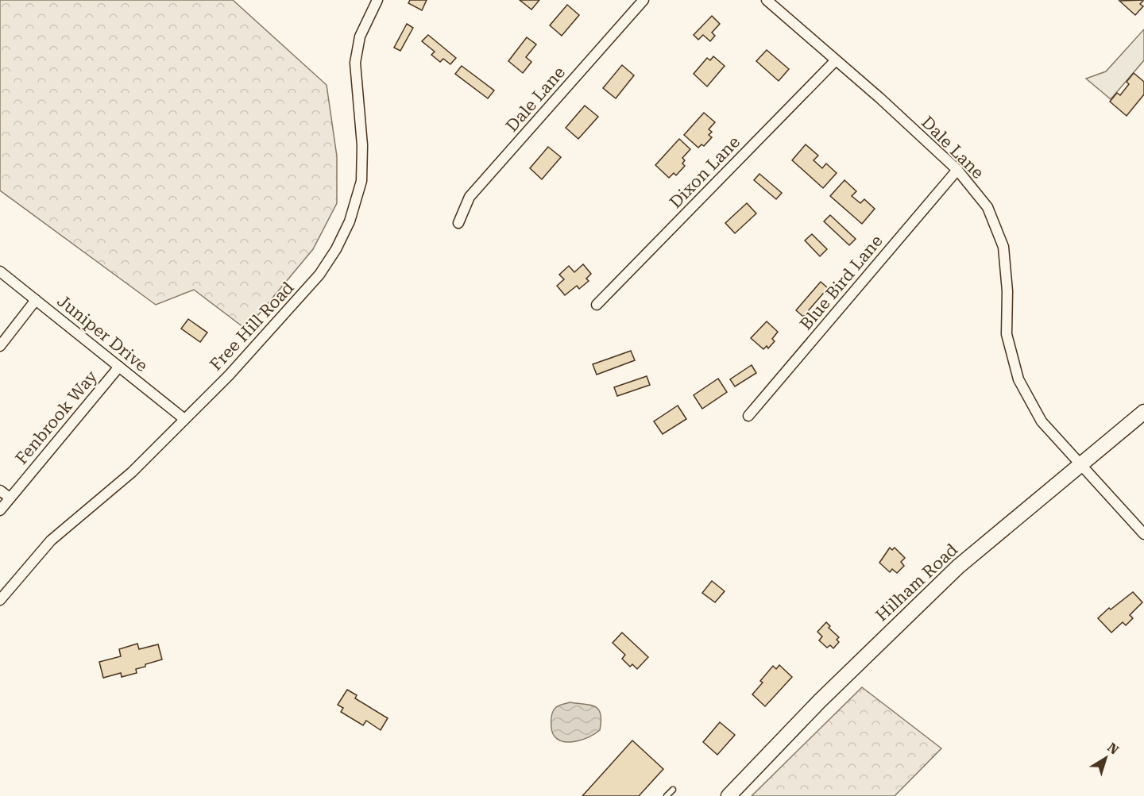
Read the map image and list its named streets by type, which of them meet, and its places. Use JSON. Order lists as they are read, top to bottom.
{
  "streets": {
    "main road": ["Hilham Road"],
    "street": [
      "Dale Lane",
      "Dixon Lane",
      "Blue Bird Lane",
      "Free Hill Road",
      "Juniper Drive",
      "Fenbrook Way"
    ]
  },
  "crossings": [
    ["Dale Lane", "Dixon Lane"],
    ["Dale Lane", "Blue Bird Lane"],
    ["Dale Lane", "Hilham Road"],
    ["Free Hill Road", "Juniper Drive"],
    ["Juniper Drive", "Fenbrook Way"]
  ],
  "north": "top right"
}
